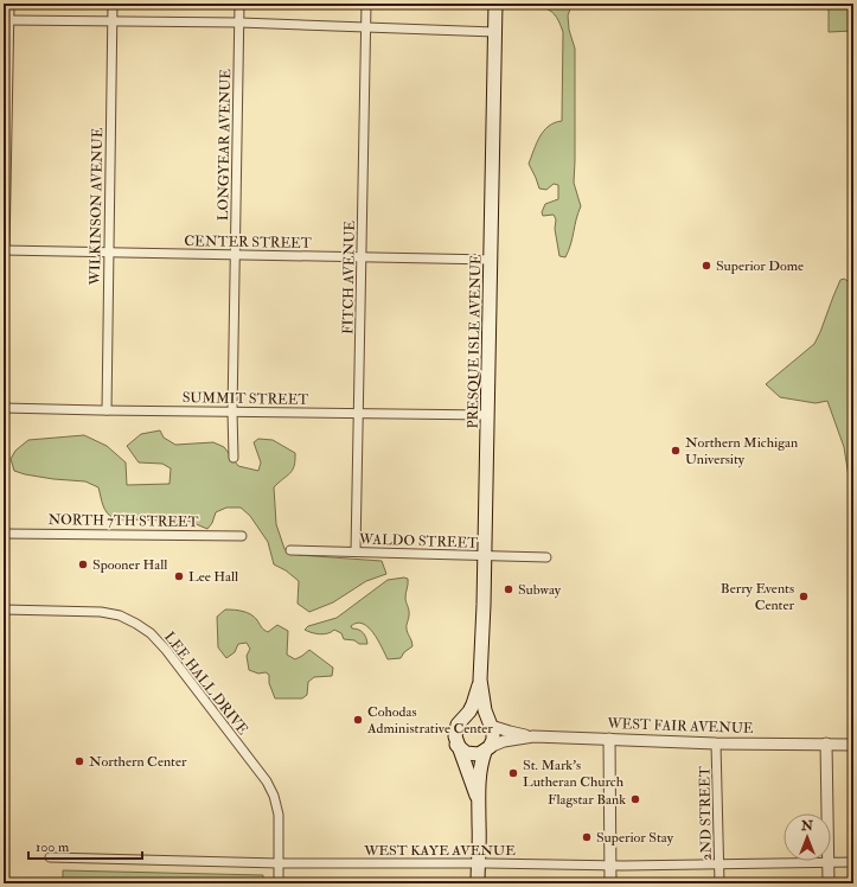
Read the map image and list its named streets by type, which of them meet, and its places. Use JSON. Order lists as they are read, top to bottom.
{
  "streets": {
    "main road": ["PRESQUE ISLE AVENUE", "WEST FAIR AVENUE"],
    "street": [
      "LONGYEAR AVENUE",
      "WILKINSON AVENUE",
      "CENTER STREET",
      "FITCH AVENUE",
      "SUMMIT STREET",
      "NORTH 7TH STREET",
      "WALDO STREET",
      "LEE HALL DRIVE",
      "2ND STREET",
      "WEST KAYE AVENUE"
    ]
  },
  "crossings": [
    ["LONGYEAR AVENUE", "CENTER STREET"],
    ["LONGYEAR AVENUE", "SUMMIT STREET"],
    ["WILKINSON AVENUE", "CENTER STREET"],
    ["WILKINSON AVENUE", "SUMMIT STREET"],
    ["CENTER STREET", "FITCH AVENUE"],
    ["CENTER STREET", "PRESQUE ISLE AVENUE"],
    ["FITCH AVENUE", "SUMMIT STREET"],
    ["FITCH AVENUE", "WALDO STREET"],
    ["PRESQUE ISLE AVENUE", "SUMMIT STREET"],
    ["PRESQUE ISLE AVENUE", "WALDO STREET"],
    ["PRESQUE ISLE AVENUE", "WEST FAIR AVENUE"],
    ["PRESQUE ISLE AVENUE", "WEST KAYE AVENUE"],
    ["LEE HALL DRIVE", "WEST KAYE AVENUE"],
    ["WEST FAIR AVENUE", "2ND STREET"],
    ["2ND STREET", "WEST KAYE AVENUE"]
  ],
  "places": [
    "Superior Dome",
    "Northern Michigan University",
    "Spooner Hall",
    "Lee Hall",
    "Subway",
    "Berry Events Center",
    "Cohodas Administrative Center",
    "Northern Center",
    "St. Mark's Lutheran Church",
    "Flagstar Bank",
    "Superior Stay"
  ],
  "scale_bar": "100 m",
  "north": "top"
}
